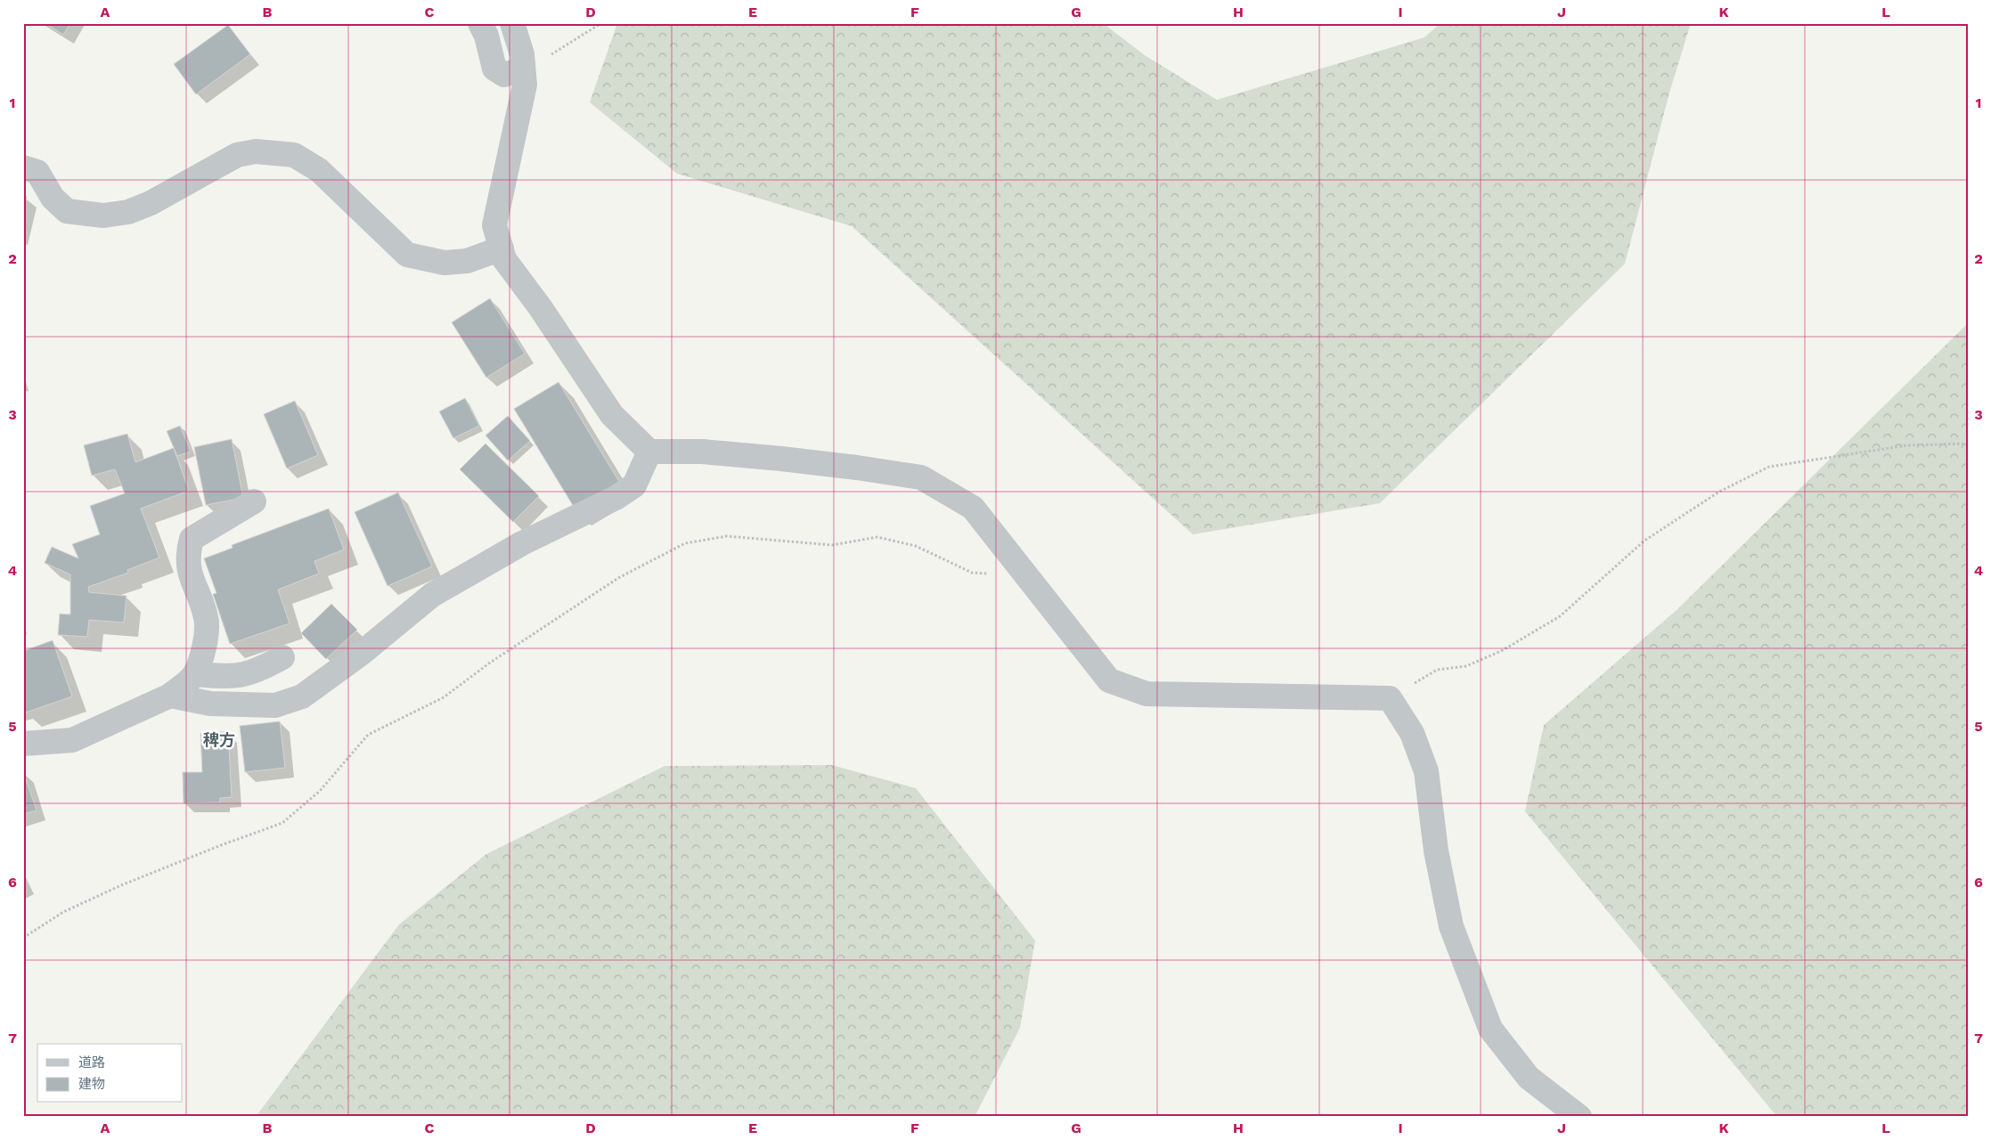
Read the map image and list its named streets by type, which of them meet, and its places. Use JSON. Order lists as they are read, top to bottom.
{
  "districts": ["稗方"],
  "legend": ["道路", "建物"],
  "grid": {
    "columns": [
      "A",
      "B",
      "C",
      "D",
      "E",
      "F",
      "G",
      "H",
      "I",
      "J",
      "K",
      "L"
    ],
    "rows": [
      "1",
      "2",
      "3",
      "4",
      "5",
      "6",
      "7"
    ]
  }
}
